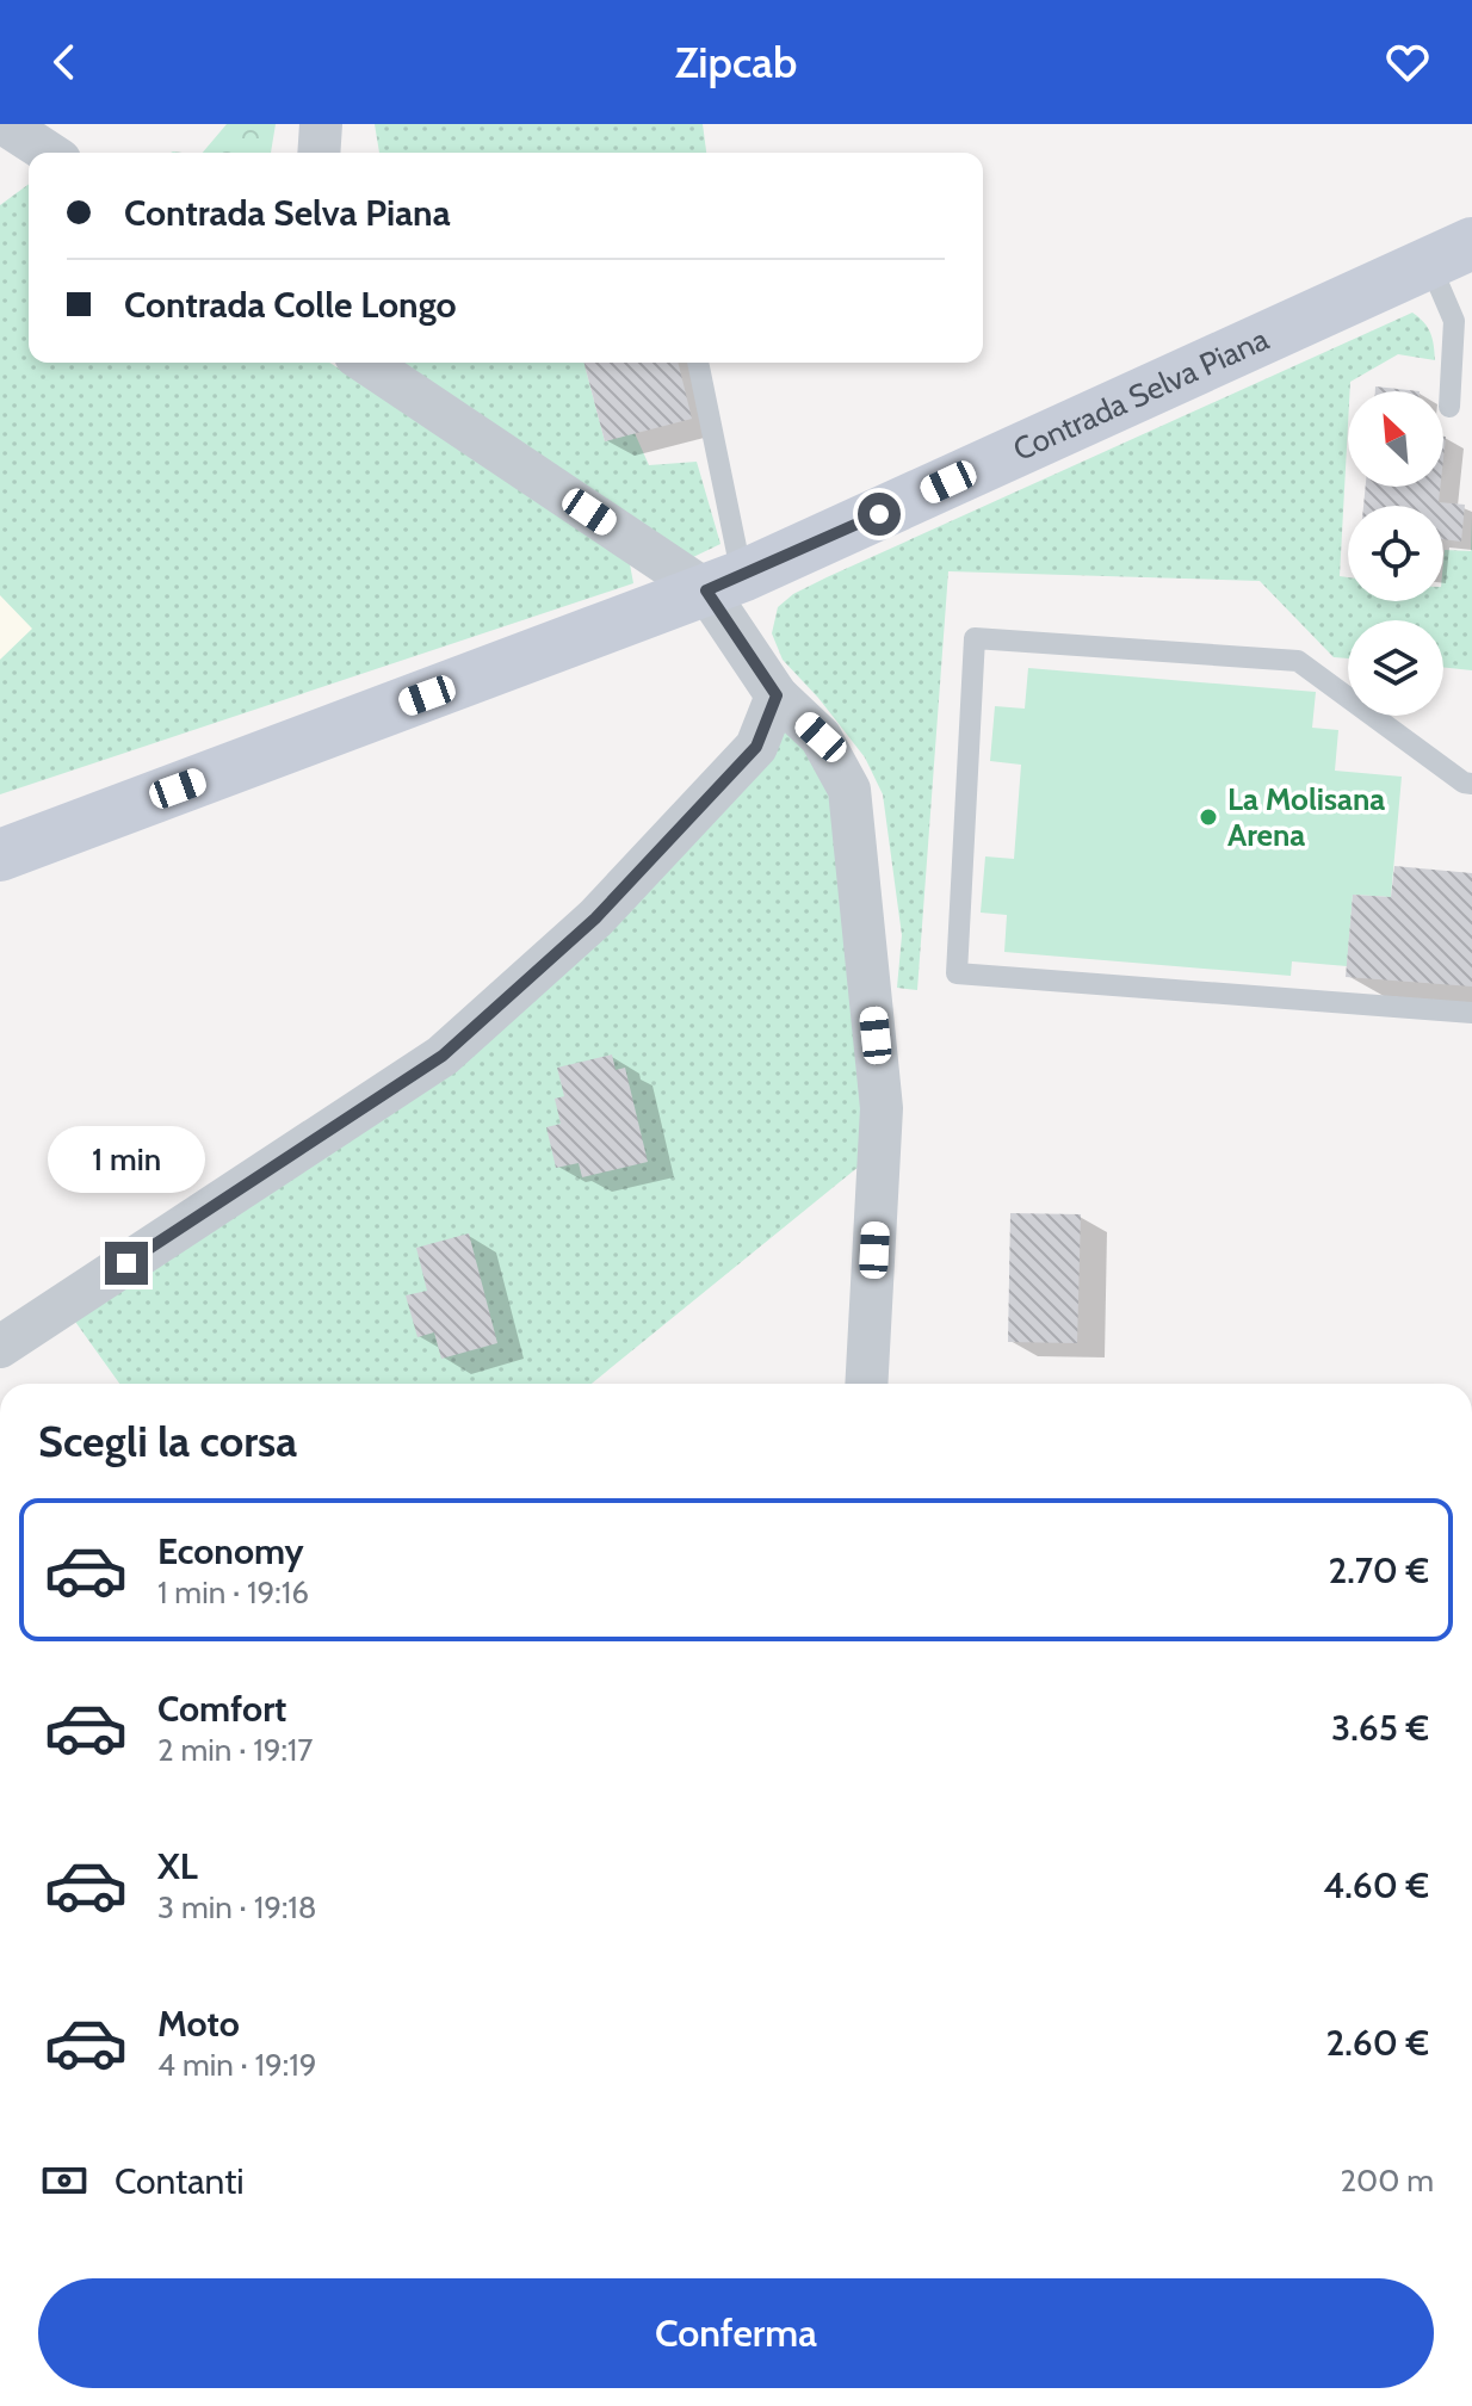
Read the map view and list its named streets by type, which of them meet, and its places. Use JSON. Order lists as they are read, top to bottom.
{
  "streets": {
    "street": ["Contrada Selva Piana"]
  },
  "places": ["La Molisana Arena"],
  "north": "top left",
  "page": {
    "header": "Zipcab",
    "banner": ["Contrada Selva Piana", "Contrada Colle Longo"],
    "bubble": "1 min",
    "heading": "Scegli la corsa",
    "list": [
      {
        "name": "Economy",
        "note": "1 min · 19:16",
        "value": "2.70 €"
      },
      {
        "name": "Comfort",
        "note": "2 min · 19:17",
        "value": "3.65 €"
      },
      {
        "name": "XL",
        "note": "3 min · 19:18",
        "value": "4.60 €"
      },
      {
        "name": "Moto",
        "note": "4 min · 19:19",
        "value": "2.60 €"
      }
    ],
    "pay": ["Contanti", "200 m"],
    "buttons": "Conferma"
  }
}
